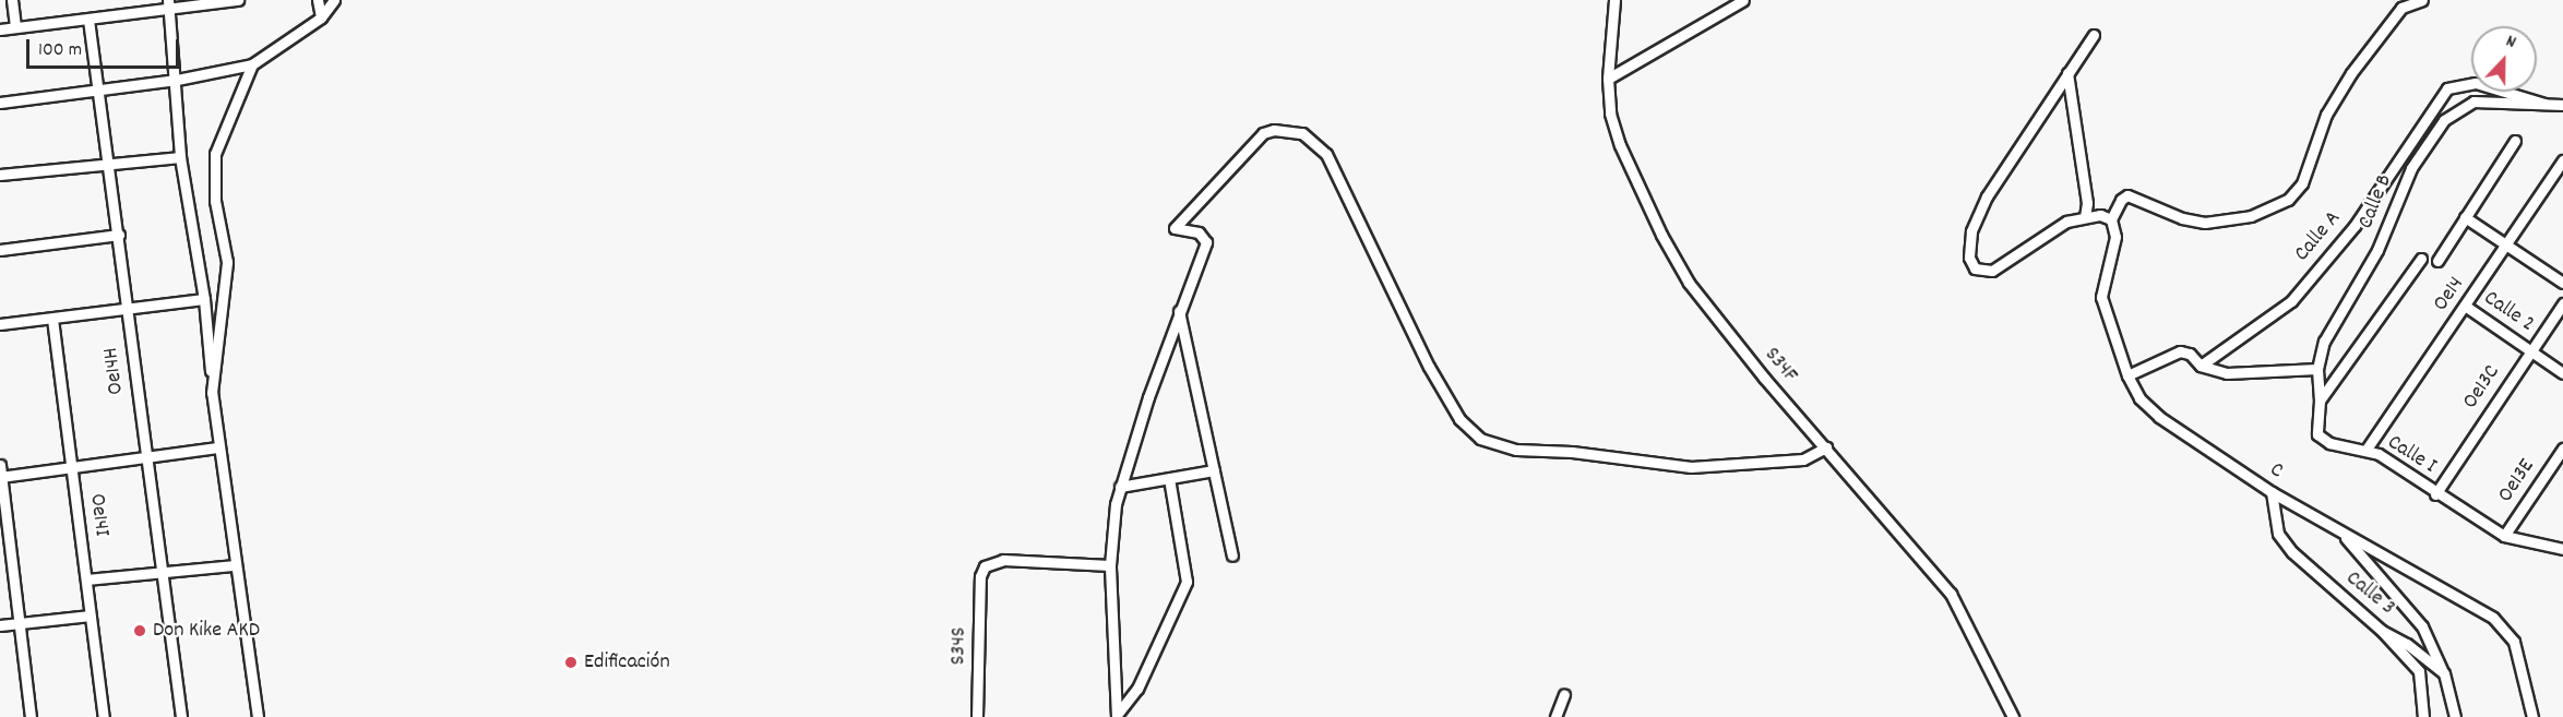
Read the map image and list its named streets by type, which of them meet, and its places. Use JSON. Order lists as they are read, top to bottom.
{
  "streets": {
    "street": [
      "Calle B",
      "Calle A",
      "Oe14",
      "Calle 2",
      "S34F",
      "Oe14H",
      "Oe13C",
      "Calle I",
      "C",
      "Oe13E",
      "Oe14I",
      "Calle 3",
      "S34S"
    ]
  },
  "crossings": [
    ["Calle B", "Calle A"],
    ["Calle B", "Calle I"],
    ["Oe14", "Calle 2"],
    ["Oe14", "Calle I"],
    ["Calle 2", "Oe13C"],
    ["Oe13C", "Calle I"],
    ["Calle I", "Oe13E"],
    ["C", "Calle 3"]
  ],
  "places": ["Don Kike AKD", "Edificación"],
  "scale_bar": "100 m",
  "north": "top"
}
